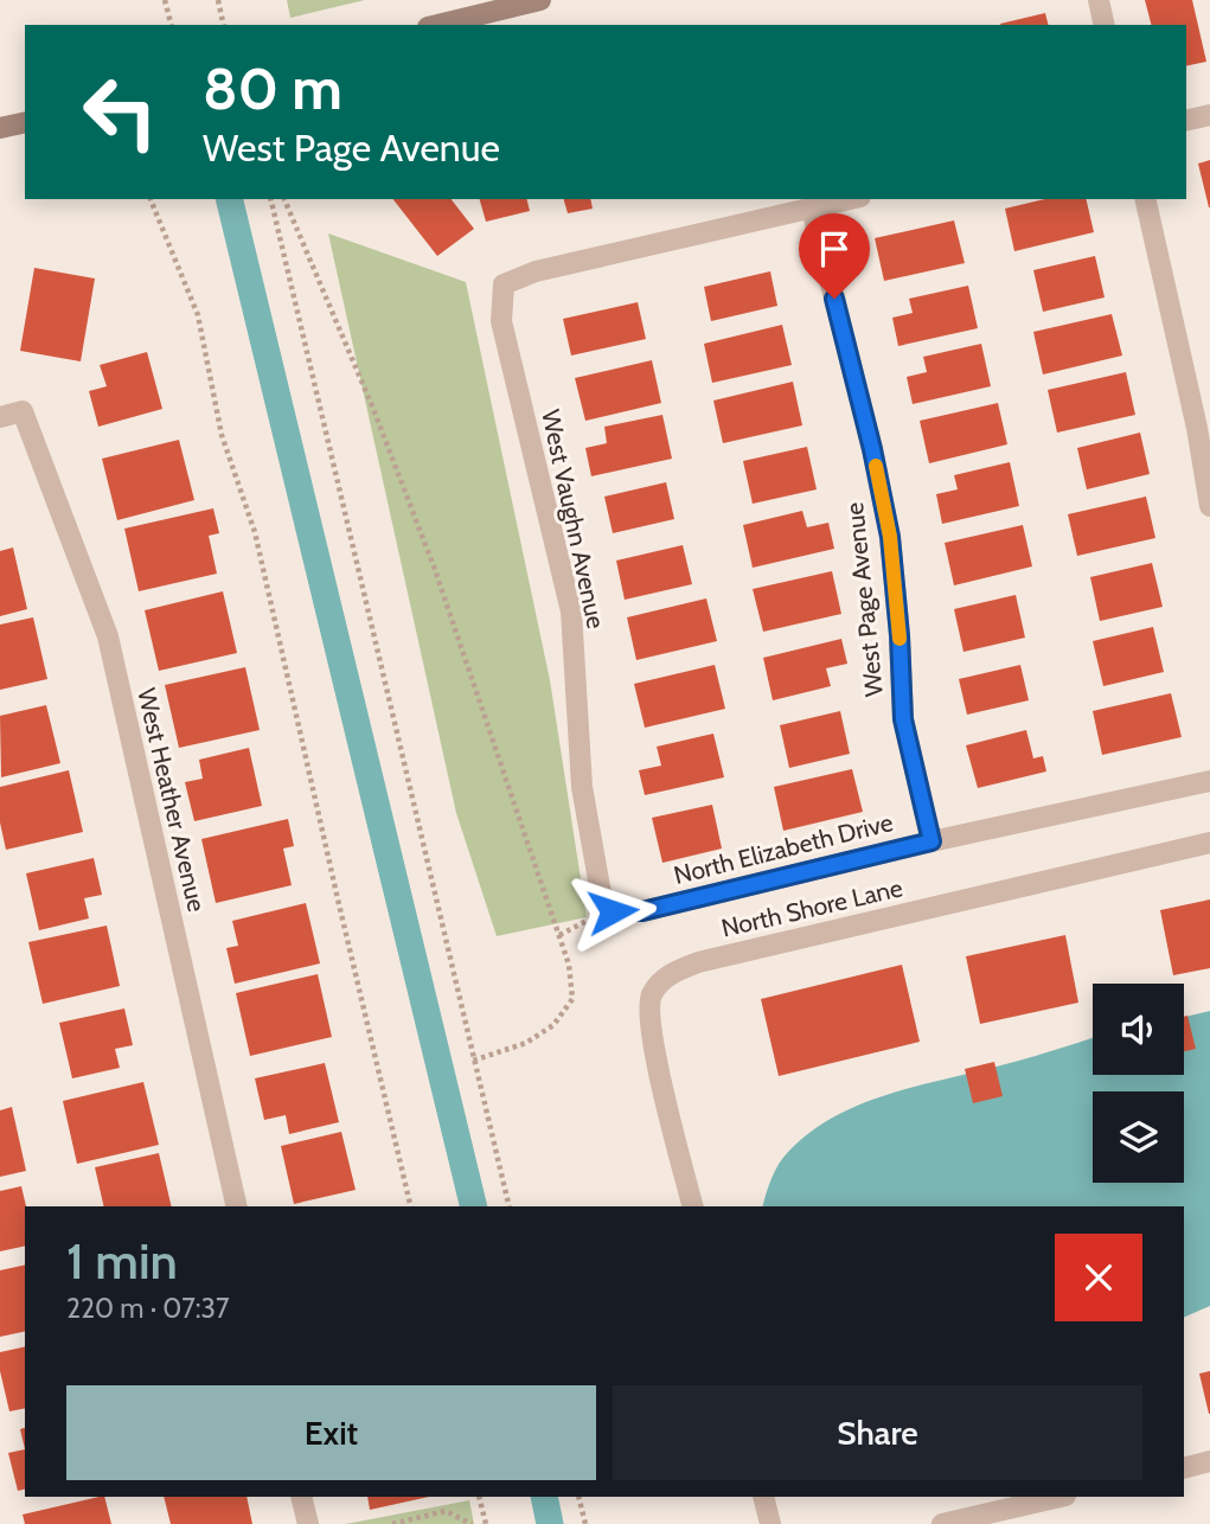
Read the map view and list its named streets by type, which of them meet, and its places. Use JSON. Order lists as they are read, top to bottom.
{
  "streets": {
    "street": [
      "West Vaughn Avenue",
      "West Page Avenue",
      "West Heather Avenue",
      "North Elizabeth Drive",
      "North Shore Lane"
    ]
  },
  "crossings": [
    ["West Vaughn Avenue", "West Page Avenue"],
    ["West Vaughn Avenue", "North Elizabeth Drive"],
    ["West Page Avenue", "North Elizabeth Drive"]
  ],
  "page": {
    "turn": ["80 m", "West Page Avenue"],
    "heading": ["1 min", "220 m · 07:37"],
    "buttons": ["Exit", "Share"]
  }
}
